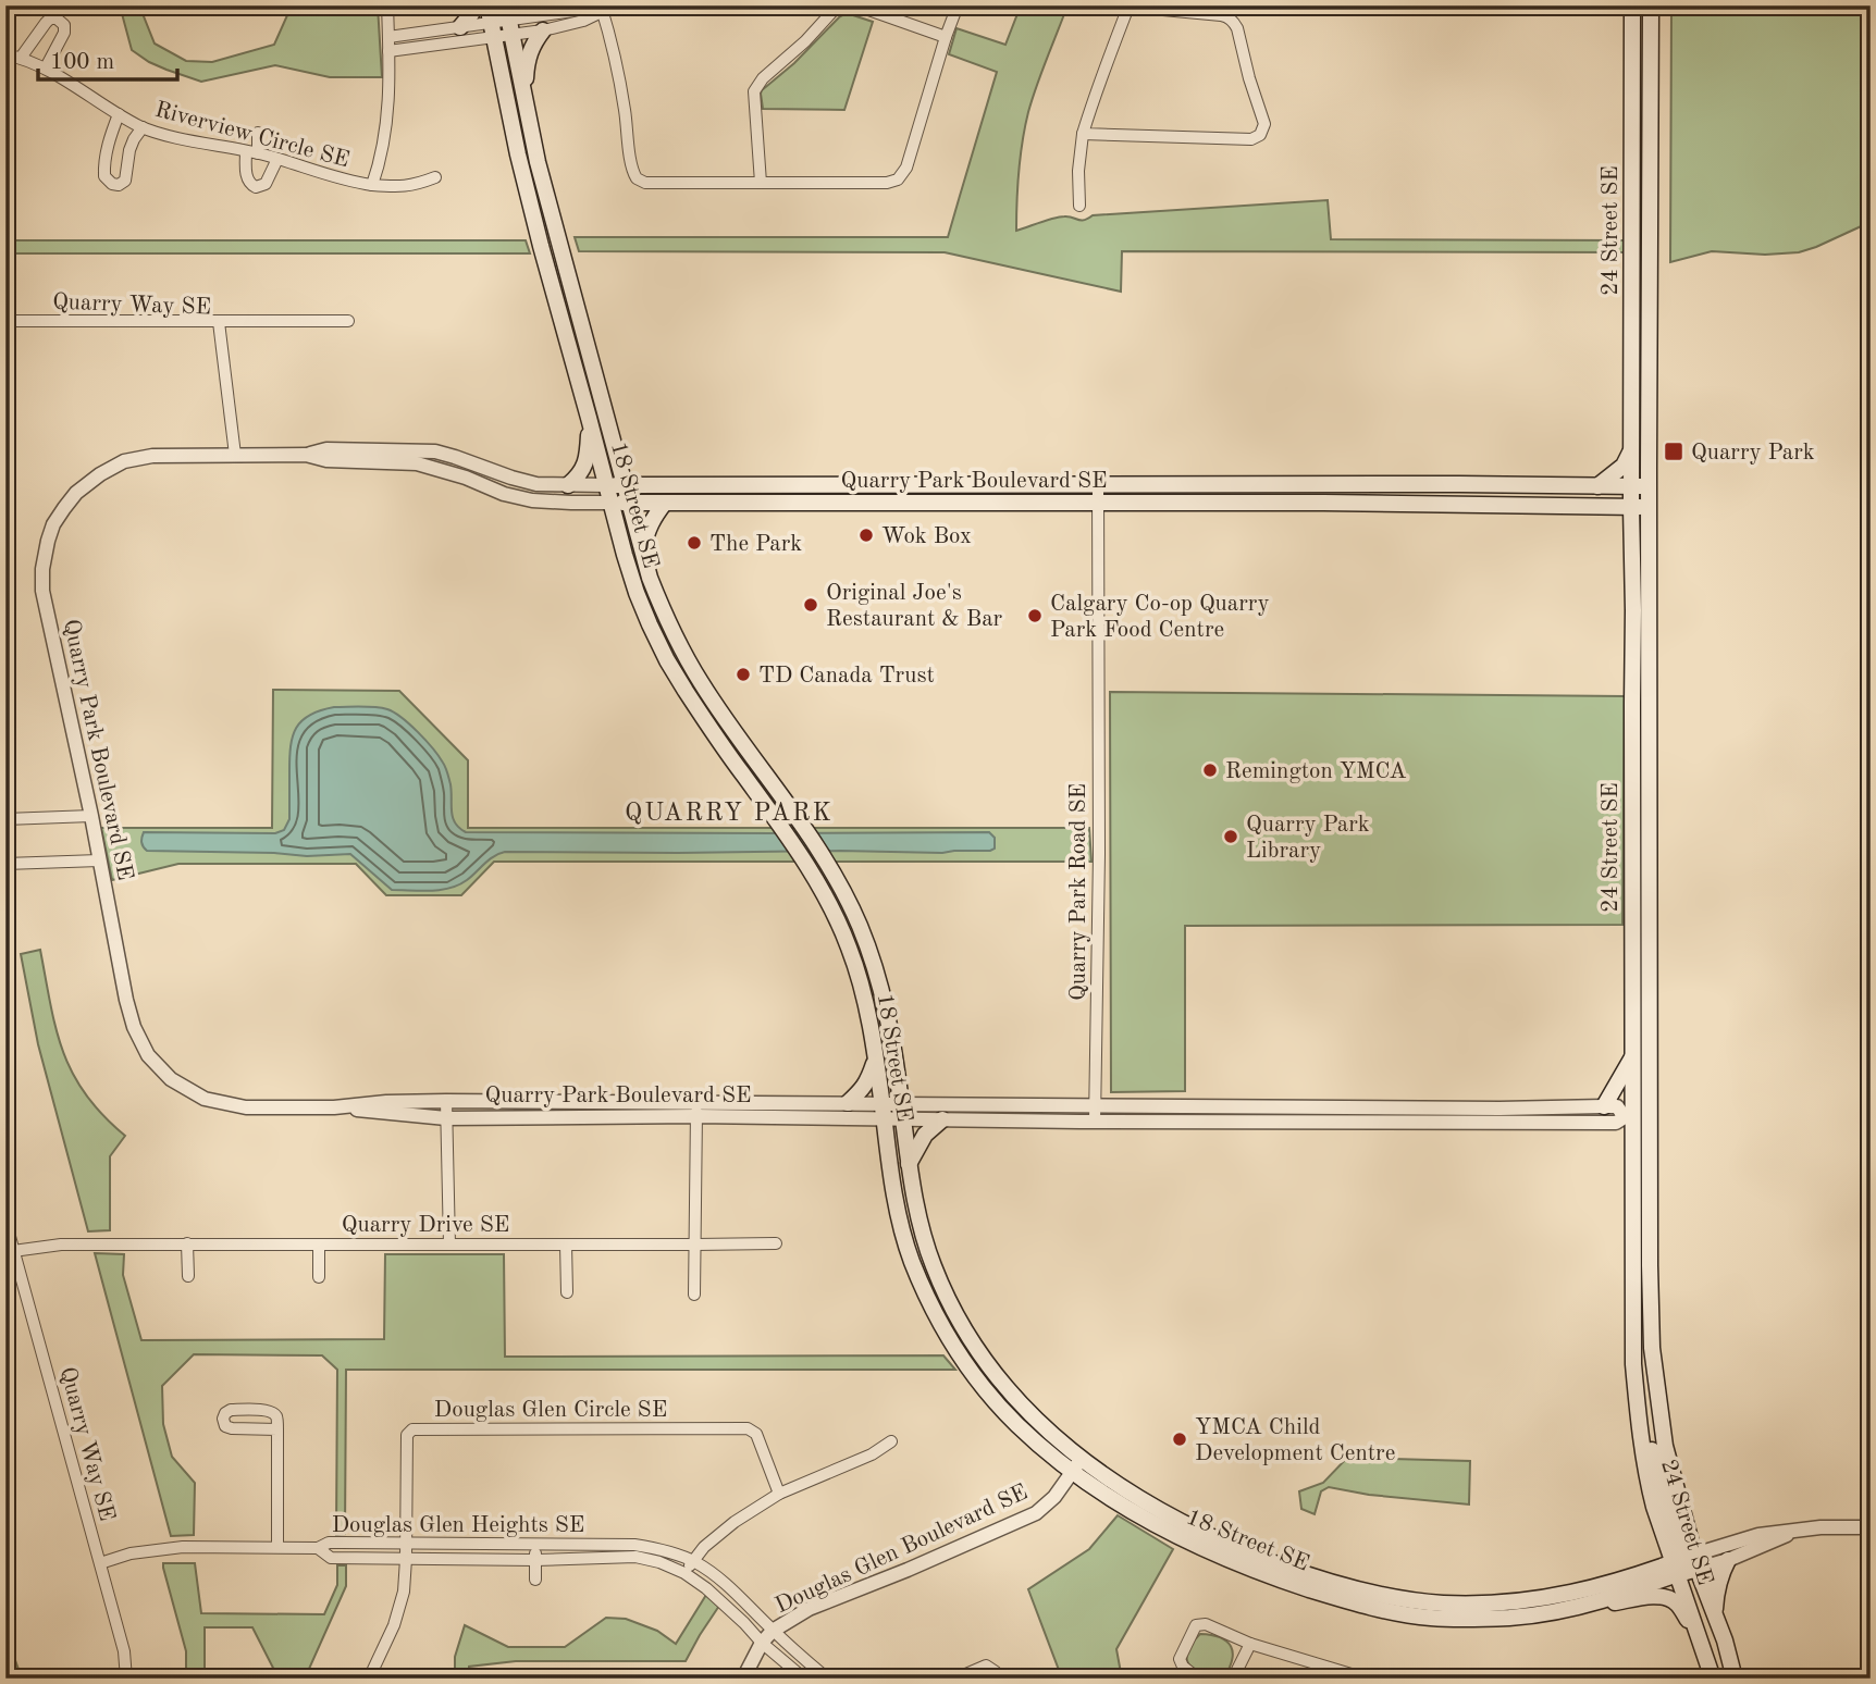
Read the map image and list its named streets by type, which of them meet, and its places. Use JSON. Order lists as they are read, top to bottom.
{
  "streets": {
    "main road": ["24 Street SE", "Quarry Park Boulevard SE", "18 Street SE"],
    "street": [
      "Riverview Circle SE",
      "Quarry Way SE",
      "Quarry Park Road SE",
      "Quarry Drive SE",
      "Douglas Glen Circle SE",
      "Douglas Glen Heights SE",
      "Douglas Glen Boulevard SE"
    ]
  },
  "crossings": [
    ["24 Street SE", "Quarry Park Boulevard SE"],
    ["24 Street SE", "18 Street SE"],
    ["Quarry Way SE", "Quarry Park Boulevard SE"],
    ["Quarry Way SE", "Quarry Drive SE"],
    ["Quarry Park Boulevard SE", "18 Street SE"],
    ["Quarry Park Boulevard SE", "Quarry Park Road SE"],
    ["18 Street SE", "Douglas Glen Boulevard SE"],
    ["Douglas Glen Circle SE", "Douglas Glen Heights SE"],
    ["Douglas Glen Heights SE", "Douglas Glen Boulevard SE"]
  ],
  "districts": ["QUARRY PARK"],
  "places": {
    "transit": ["Quarry Park"],
    "other": [
      "Wok Box",
      "The Park",
      "Original Joe's Restaurant & Bar",
      "Calgary Co-op Quarry Park Food Centre",
      "TD Canada Trust",
      "Remington YMCA",
      "Quarry Park Library",
      "YMCA Child Development Centre"
    ]
  },
  "scale_bar": "100 m"
}
